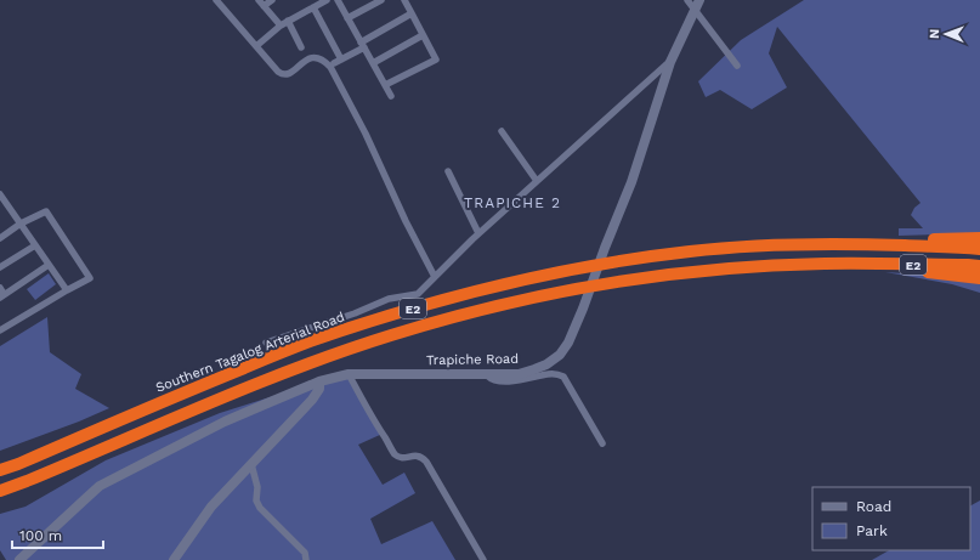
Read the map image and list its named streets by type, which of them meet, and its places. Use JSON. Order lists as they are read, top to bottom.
{
  "streets": {
    "highway": ["E2", "Southern Tagalog Arterial Road"],
    "street": ["Trapiche Road"]
  },
  "districts": ["TRAPICHE 2"],
  "legend": ["Road", "Park"],
  "scale_bar": "100 m",
  "north": "left"
}
